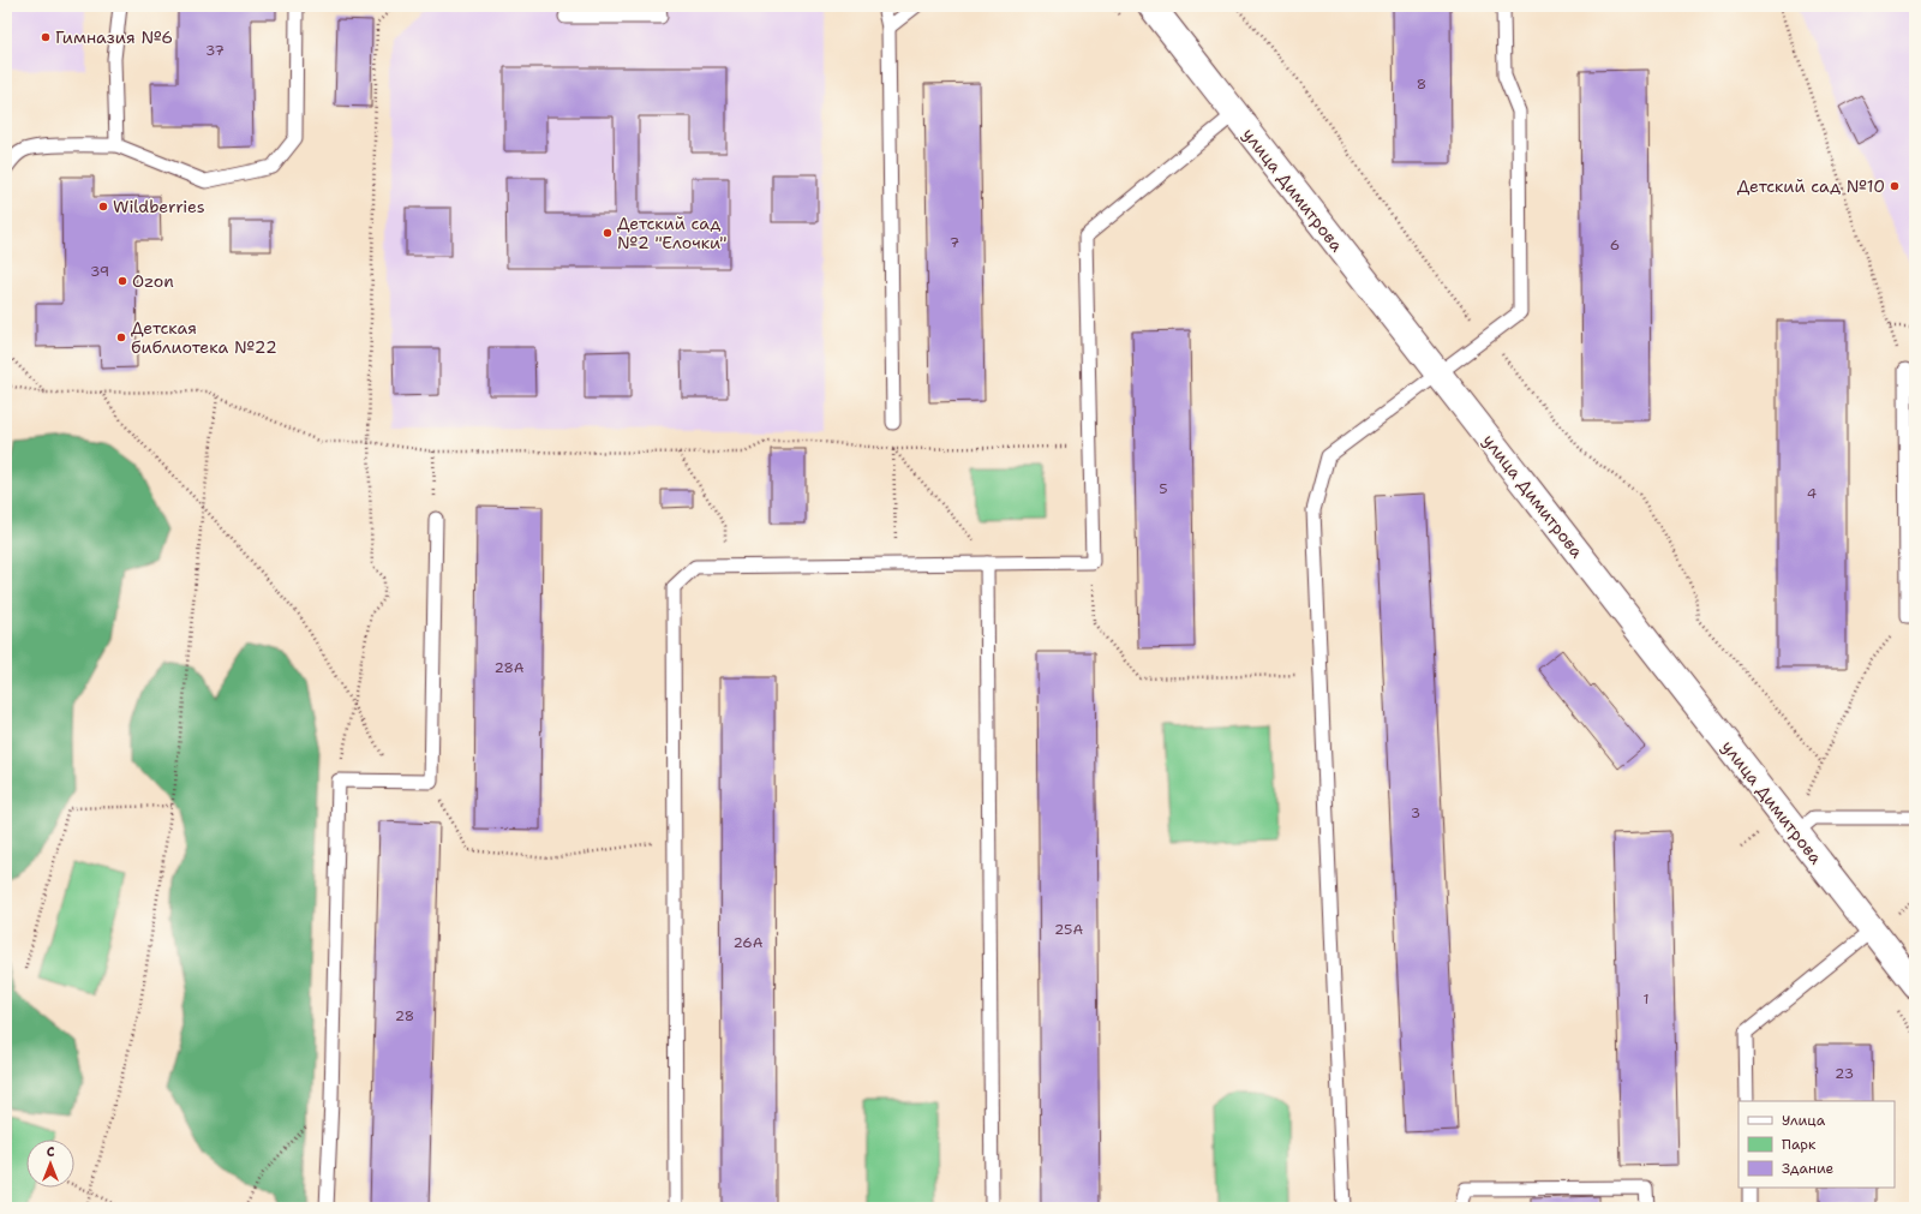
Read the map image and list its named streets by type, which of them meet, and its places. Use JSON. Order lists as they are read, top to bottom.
{
  "streets": {
    "street": ["улица Димитрова"]
  },
  "places": [
    "Гимназия №6",
    "Детский сад №10",
    "Wildberries",
    "Детский сад №2 \"Елочки\"",
    "Ozon",
    "Детская библиотека №22"
  ],
  "house_numbers": [
    "37",
    "8",
    "7",
    "6",
    "39",
    "5",
    "4",
    "28А",
    "3",
    "25А",
    "26А",
    "1",
    "28",
    "23"
  ],
  "legend": ["Улица", "Парк", "Здание"],
  "north": "top"
}
